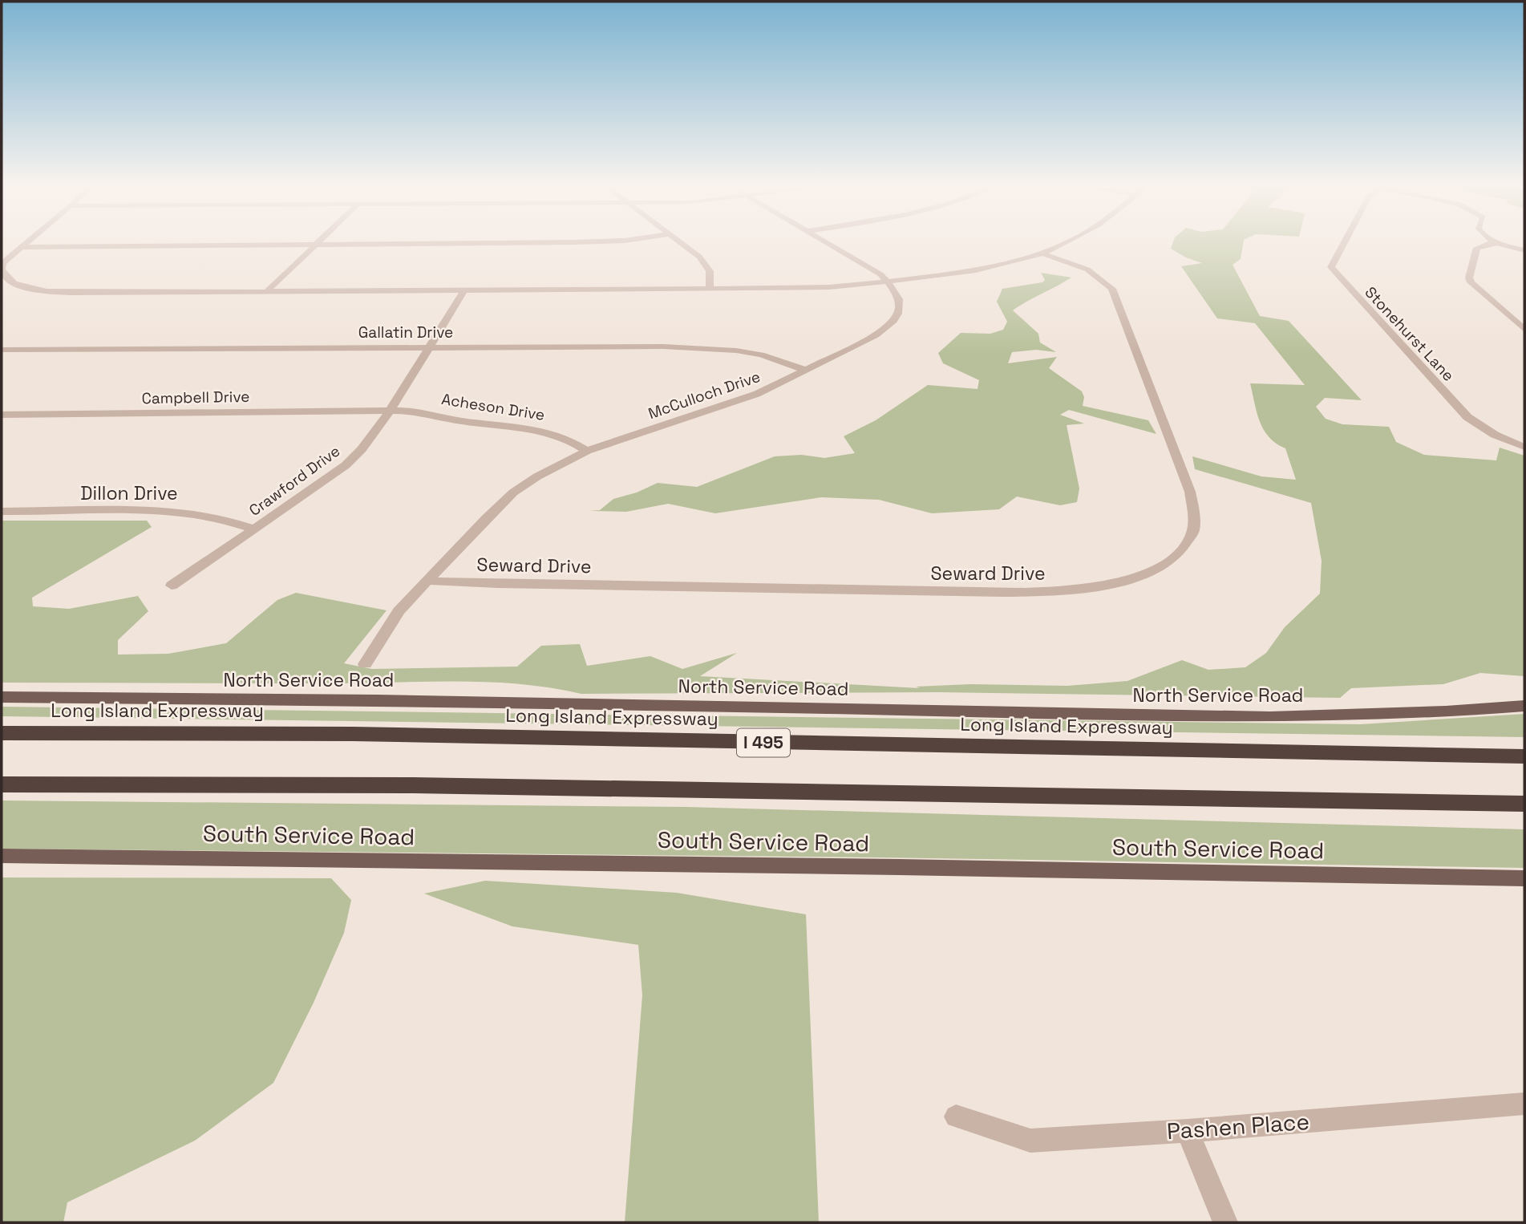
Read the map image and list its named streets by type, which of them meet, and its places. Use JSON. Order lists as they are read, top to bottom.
{
  "streets": {
    "highway": ["Long Island Expressway", "I 495"],
    "main road": ["North Service Road", "South Service Road"],
    "street": [
      "Gallatin Drive",
      "Stonehurst Lane",
      "McCulloch Drive",
      "Campbell Drive",
      "Acheson Drive",
      "Crawford Drive",
      "Dillon Drive",
      "Seward Drive",
      "Pashen Place"
    ]
  },
  "crossings": [
    ["Gallatin Drive", "McCulloch Drive"],
    ["Gallatin Drive", "Crawford Drive"],
    ["McCulloch Drive", "Acheson Drive"],
    ["McCulloch Drive", "Seward Drive"],
    ["Campbell Drive", "Acheson Drive"],
    ["Campbell Drive", "Crawford Drive"],
    ["Acheson Drive", "Crawford Drive"],
    ["Crawford Drive", "Dillon Drive"]
  ]
}
